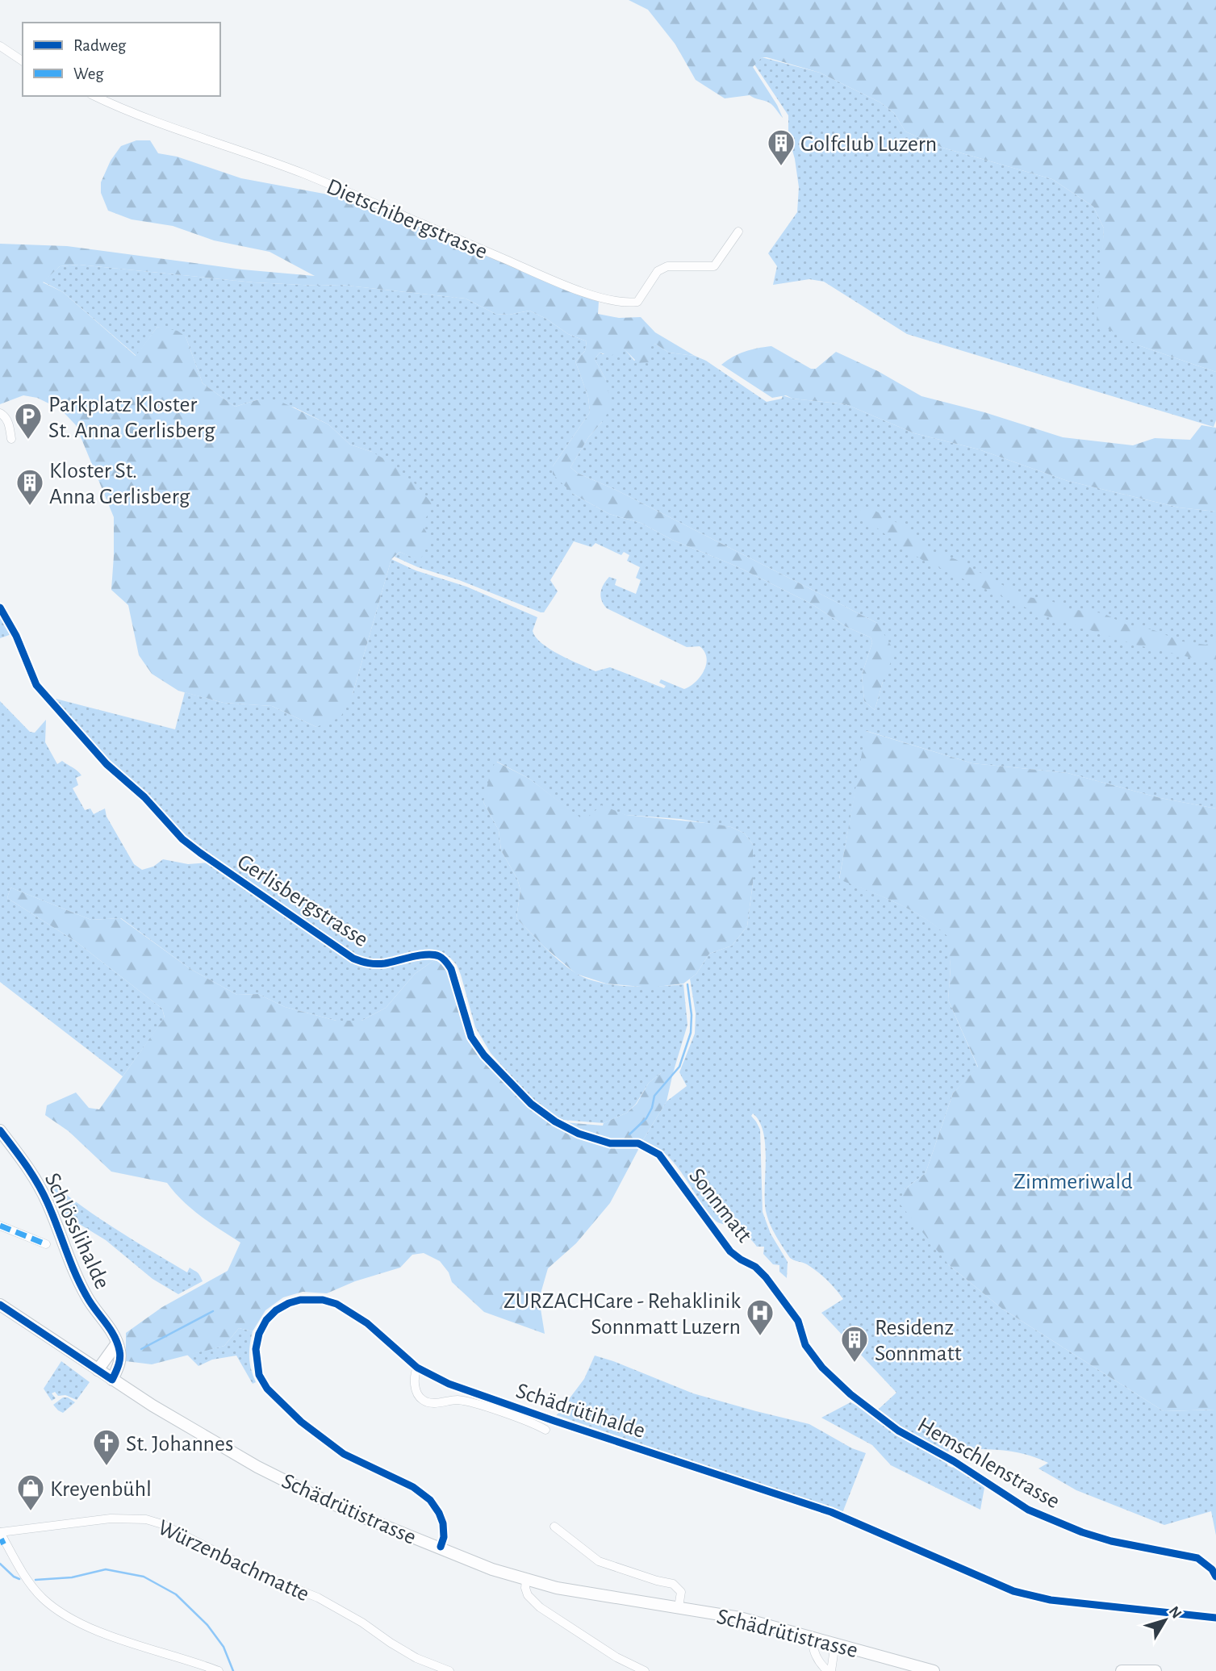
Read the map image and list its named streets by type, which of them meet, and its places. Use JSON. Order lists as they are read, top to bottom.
{
  "streets": {
    "main road": ["Schlösslihalde", "Schädrütistrasse"],
    "street": [
      "Dietschibergstrasse",
      "Gerlisbergstrasse",
      "Sonnmatt",
      "Schädrütihalde",
      "Hemschlenstrasse",
      "Würzenbachmatte"
    ]
  },
  "crossings": [
    ["Gerlisbergstrasse", "Sonnmatt"],
    ["Sonnmatt", "Hemschlenstrasse"],
    ["Schlösslihalde", "Schädrütistrasse"],
    ["Schädrütihalde", "Schädrütistrasse"]
  ],
  "parks": ["Zimmeriwald"],
  "places": {
    "building": ["Golfclub Luzern", "Kloster St. Anna Gerlisberg", "Residenz Sonnmatt"],
    "parking": ["Parkplatz Kloster St. Anna Gerlisberg"],
    "hospital": ["ZURZACHCare - Rehaklinik Sonnmatt Luzern"],
    "church": ["St. Johannes"],
    "shop": ["Kreyenbühl"]
  },
  "legend": ["Radweg", "Weg"],
  "north": "top right"
}
